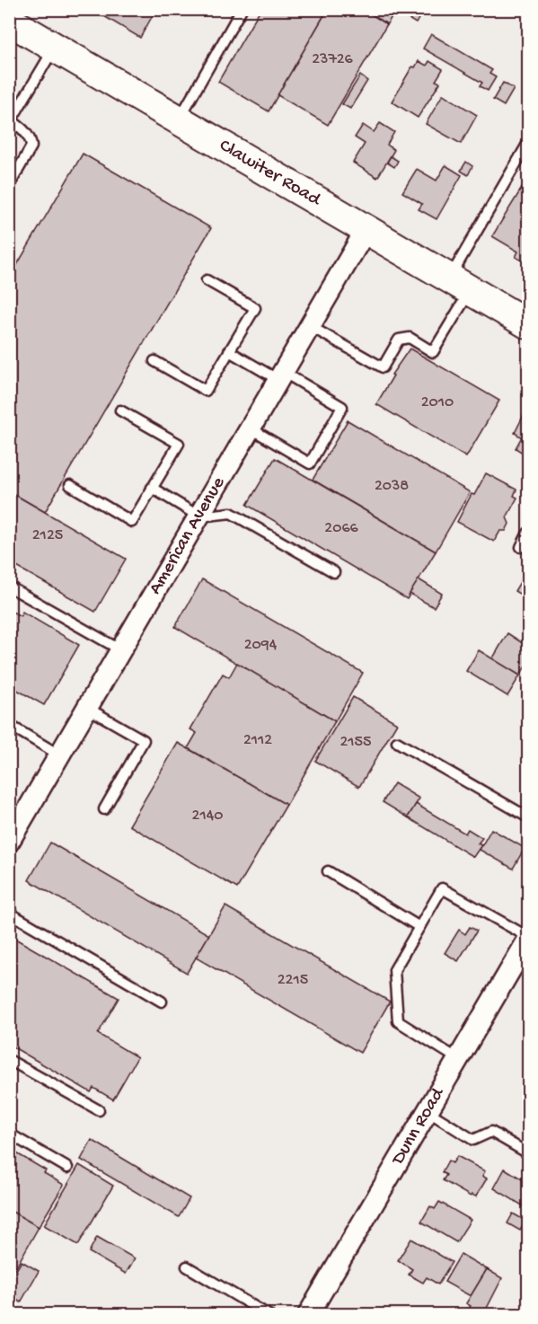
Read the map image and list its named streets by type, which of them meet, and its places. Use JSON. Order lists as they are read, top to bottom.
{
  "streets": {
    "main road": ["Clawiter Road"],
    "street": ["American Avenue", "Dunn Road"]
  },
  "crossings": [
    ["Clawiter Road", "American Avenue"]
  ],
  "house_numbers": [
    "23726",
    "2010",
    "2038",
    "2066",
    "2125",
    "2094",
    "2112",
    "2155",
    "2140",
    "2215"
  ]
}
